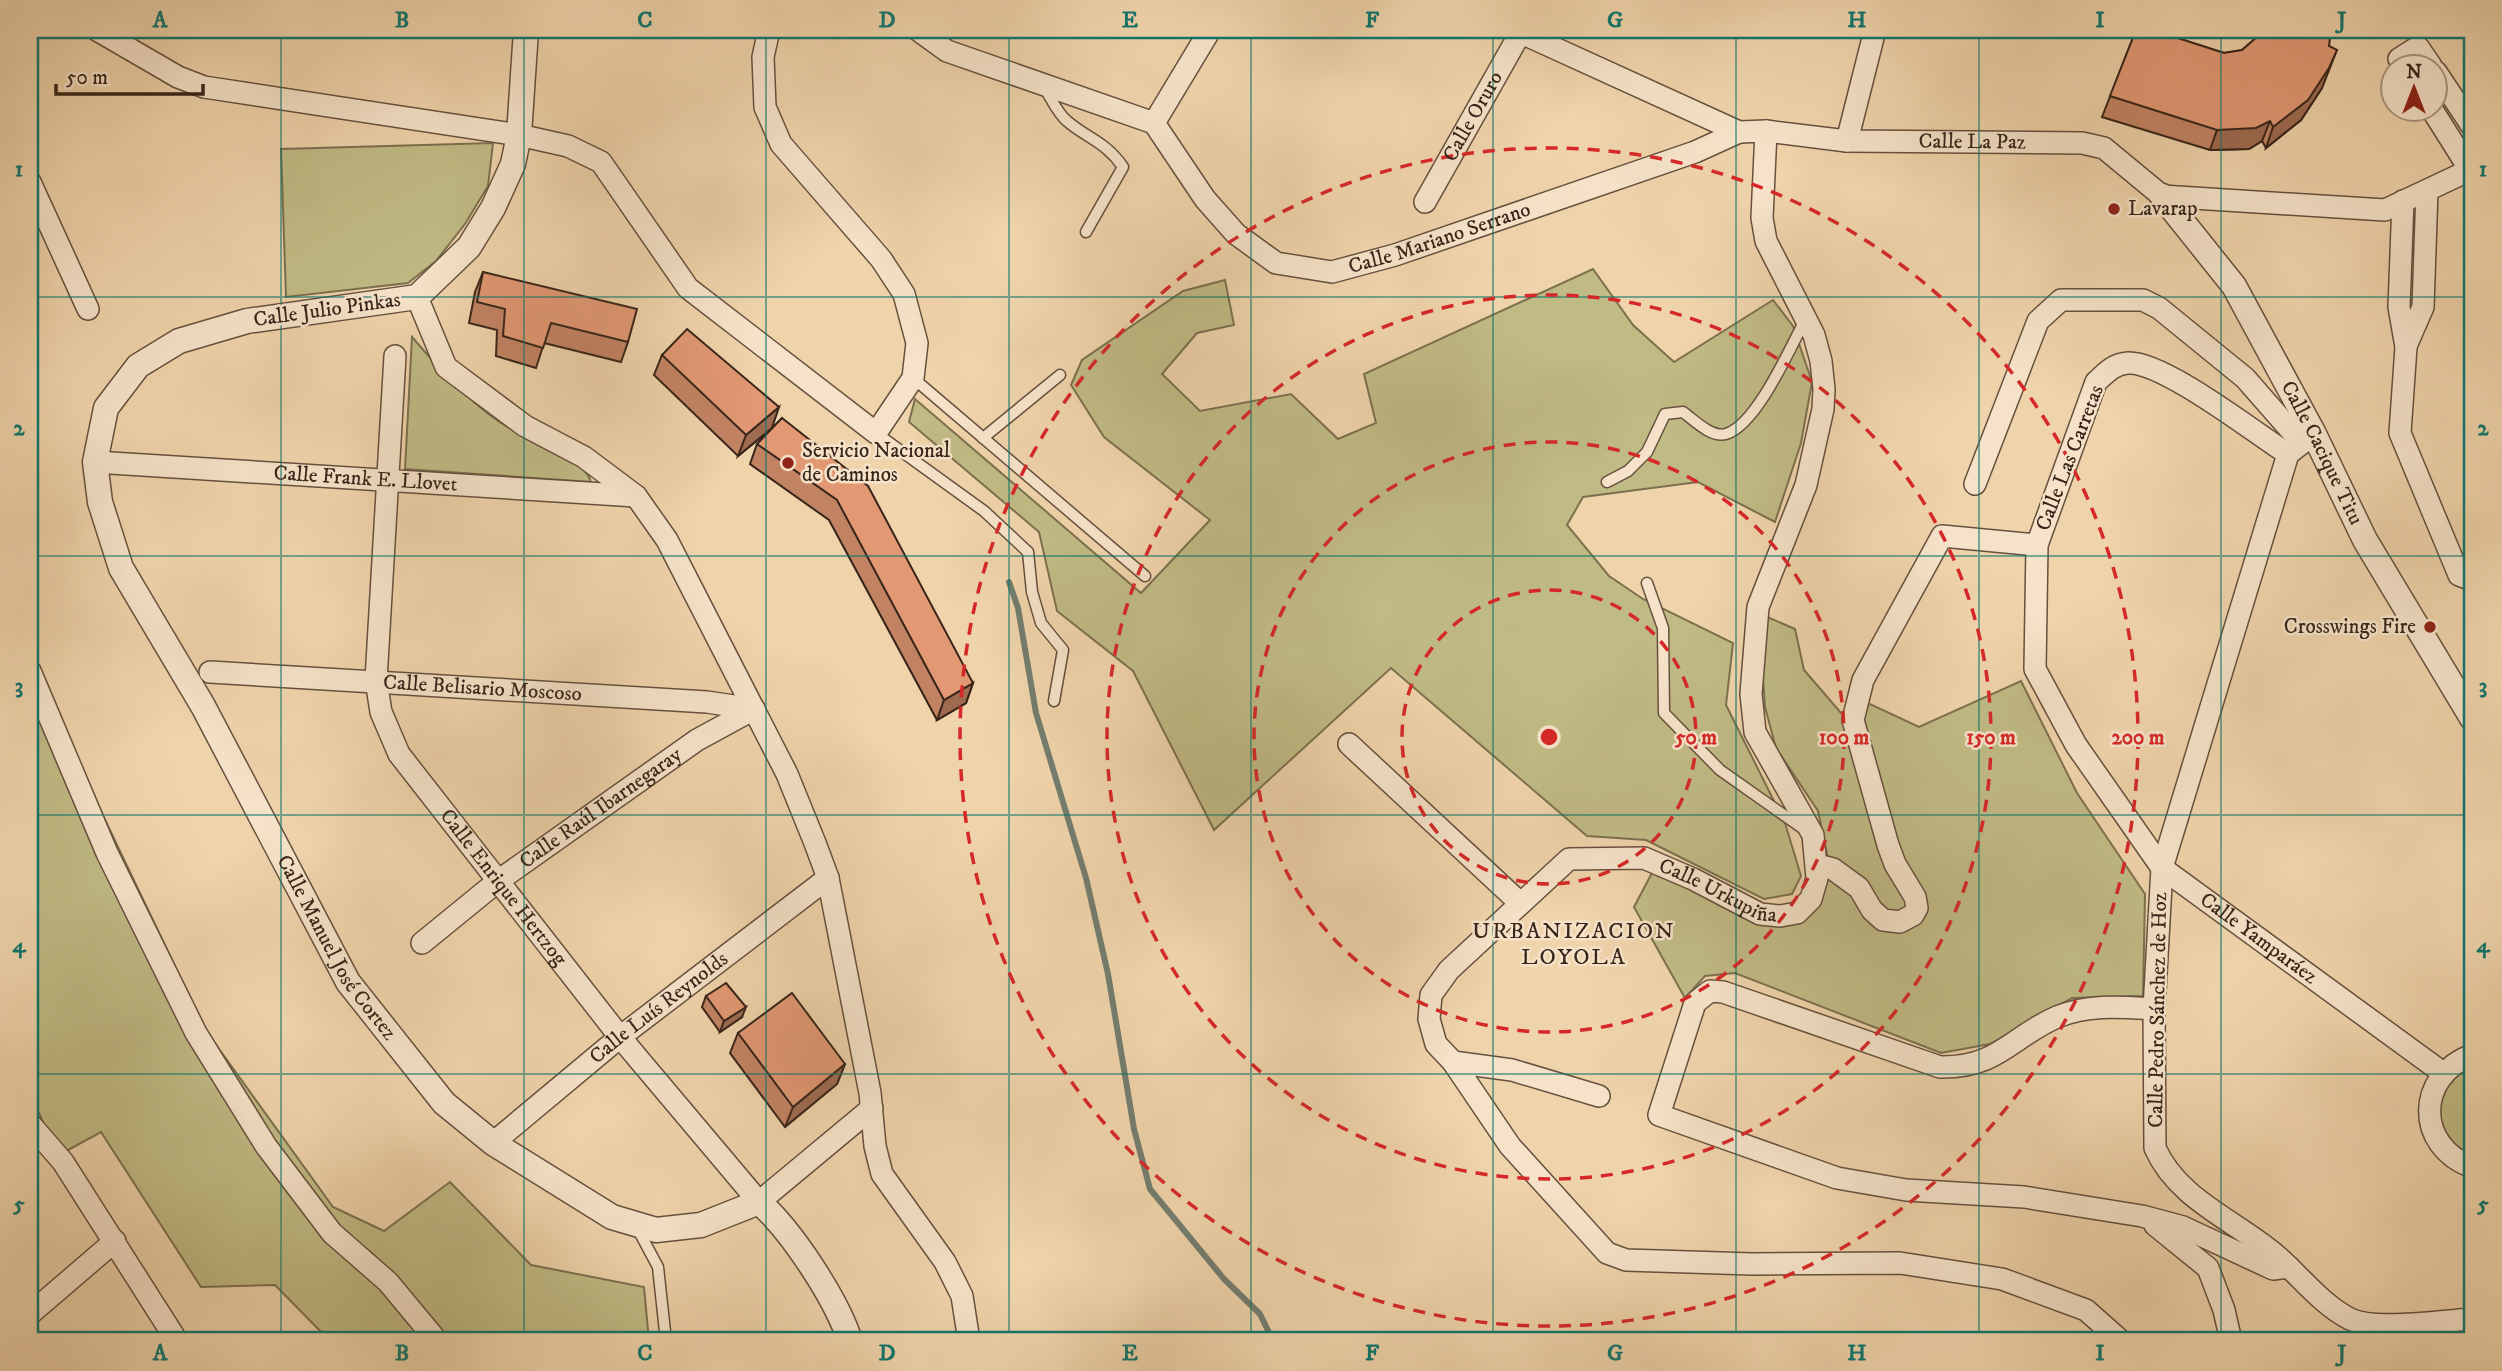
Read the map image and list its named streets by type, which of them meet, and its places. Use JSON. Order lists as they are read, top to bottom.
{
  "streets": {
    "street": [
      "Calle Oruro",
      "Calle La Paz",
      "Calle Mariano Serrano",
      "Calle Julio Pinkas",
      "Calle Cacique Titu",
      "Calle Las Carretas",
      "Calle Frank E. Llovet",
      "Calle Belisario Moscoso",
      "Calle Raúl Ibarnegaray",
      "Calle Enrique Hertzog",
      "Calle Urkupiña",
      "Calle Yamparáez",
      "Calle Manuel José Cortez",
      "Calle Luís Reynolds",
      "Calle Pedro Sánchez de Hoz"
    ]
  },
  "crossings": [
    ["Calle Oruro", "Calle La Paz"],
    ["Calle La Paz", "Calle Mariano Serrano"],
    ["Calle La Paz", "Calle Cacique Titu"],
    ["Calle La Paz", "Calle Urkupiña"],
    ["Calle Julio Pinkas", "Calle Frank E. Llovet"],
    ["Calle Julio Pinkas", "Calle Manuel José Cortez"],
    ["Calle Cacique Titu", "Calle Las Carretas"],
    ["Calle Cacique Titu", "Calle Pedro Sánchez de Hoz"],
    ["Calle Las Carretas", "Calle Yamparáez"],
    ["Calle Las Carretas", "Calle Pedro Sánchez de Hoz"],
    ["Calle Frank E. Llovet", "Calle Enrique Hertzog"],
    ["Calle Frank E. Llovet", "Calle Manuel José Cortez"],
    ["Calle Belisario Moscoso", "Calle Raúl Ibarnegaray"],
    ["Calle Belisario Moscoso", "Calle Enrique Hertzog"],
    ["Calle Raúl Ibarnegaray", "Calle Enrique Hertzog"],
    ["Calle Enrique Hertzog", "Calle Manuel José Cortez"],
    ["Calle Enrique Hertzog", "Calle Luís Reynolds"],
    ["Calle Yamparáez", "Calle Pedro Sánchez de Hoz"],
    ["Calle Manuel José Cortez", "Calle Luís Reynolds"]
  ],
  "districts": ["URBANIZACION LOYOLA"],
  "places": ["Lavarap", "Servicio Nacional de Caminos", "Crosswings Fire"],
  "scale_bar": "50 m",
  "north": "top",
  "grid": {
    "columns": [
      "A",
      "B",
      "C",
      "D",
      "E",
      "F",
      "G",
      "H",
      "I",
      "J"
    ],
    "rows": [
      "1",
      "2",
      "3",
      "4",
      "5"
    ]
  },
  "rings": [
    "50 m",
    "100 m",
    "150 m",
    "200 m"
  ]
}
